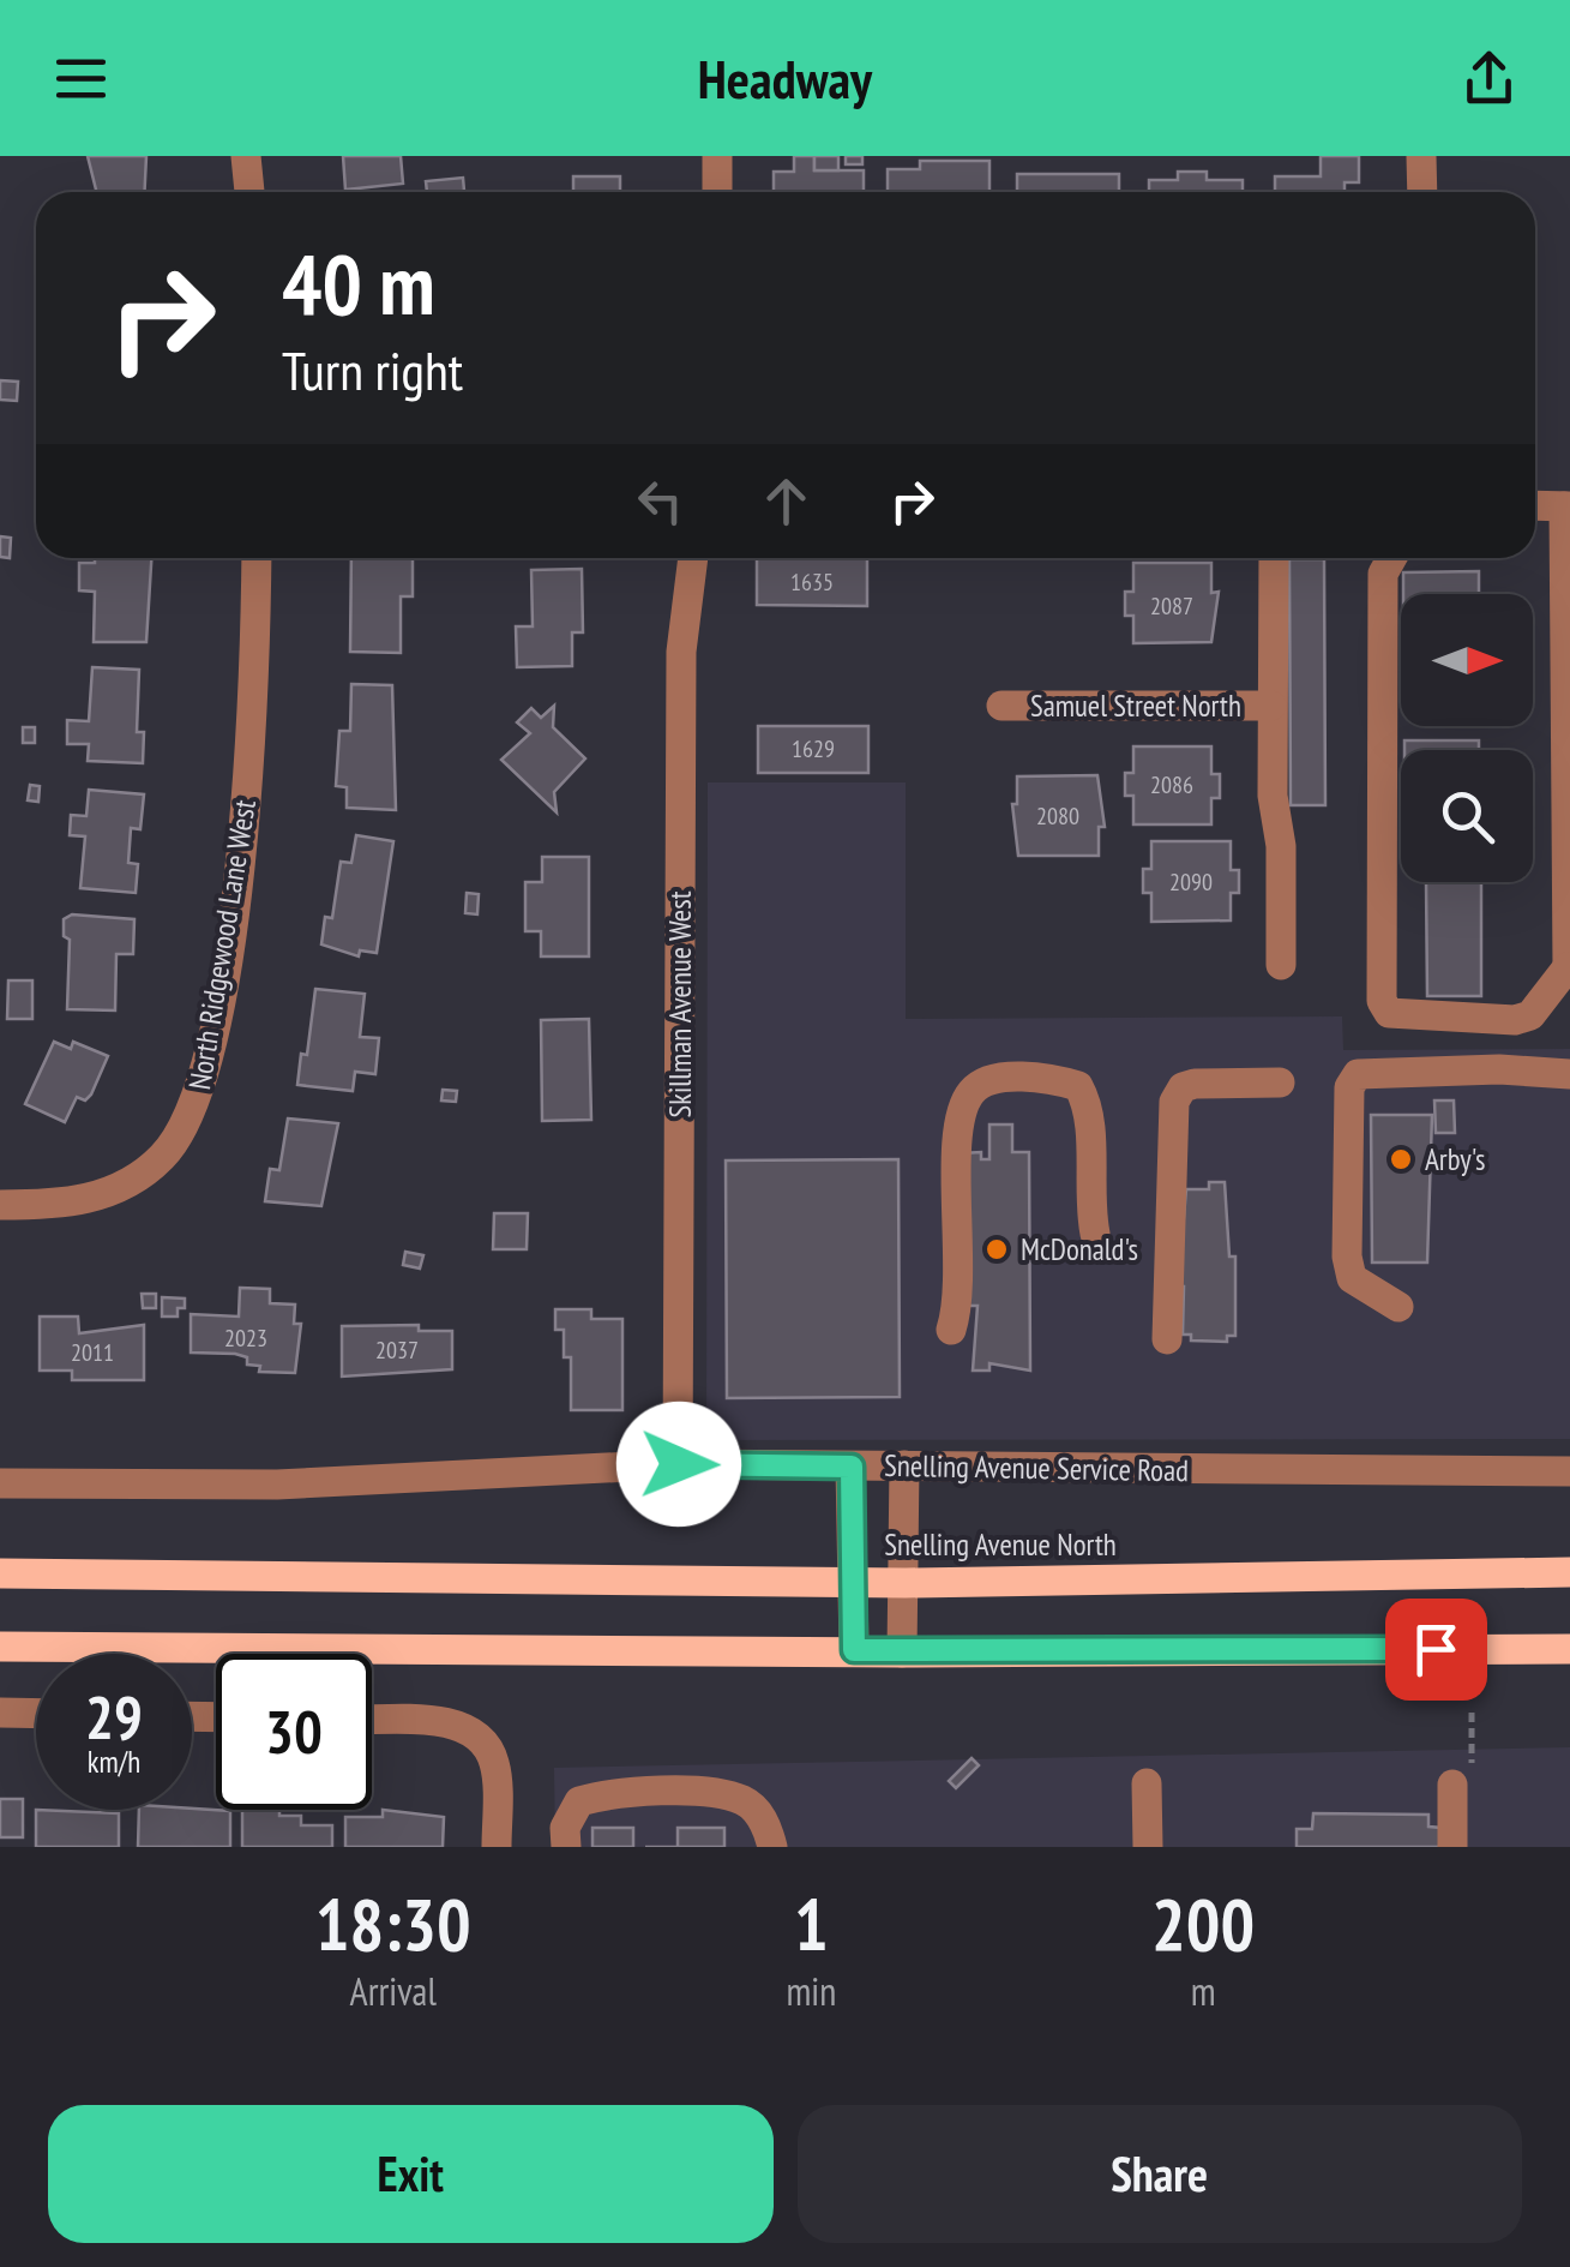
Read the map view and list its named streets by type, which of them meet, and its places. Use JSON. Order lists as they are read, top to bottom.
{
  "streets": {
    "main road": ["Snelling Avenue North"],
    "street": [
      "Samuel Street North",
      "North Ridgewood Lane West",
      "Skillman Avenue West",
      "Snelling Avenue Service Road"
    ]
  },
  "crossings": [
    ["Skillman Avenue West", "Snelling Avenue Service Road"]
  ],
  "places": ["Arby's", "McDonald's"],
  "house_numbers": [
    "1635",
    "2087",
    "1629",
    "2086",
    "2080",
    "2090",
    "2023",
    "2037",
    "2011"
  ],
  "north": "right",
  "page": {
    "header": "Headway",
    "turn": ["40 m", "Turn right"],
    "speed": "29 km/h",
    "limit": "30",
    "eta": [
      "18:30",
      "Arrival",
      "1",
      "min",
      "200",
      "m"
    ],
    "buttons": ["Exit", "Share"]
  }
}
